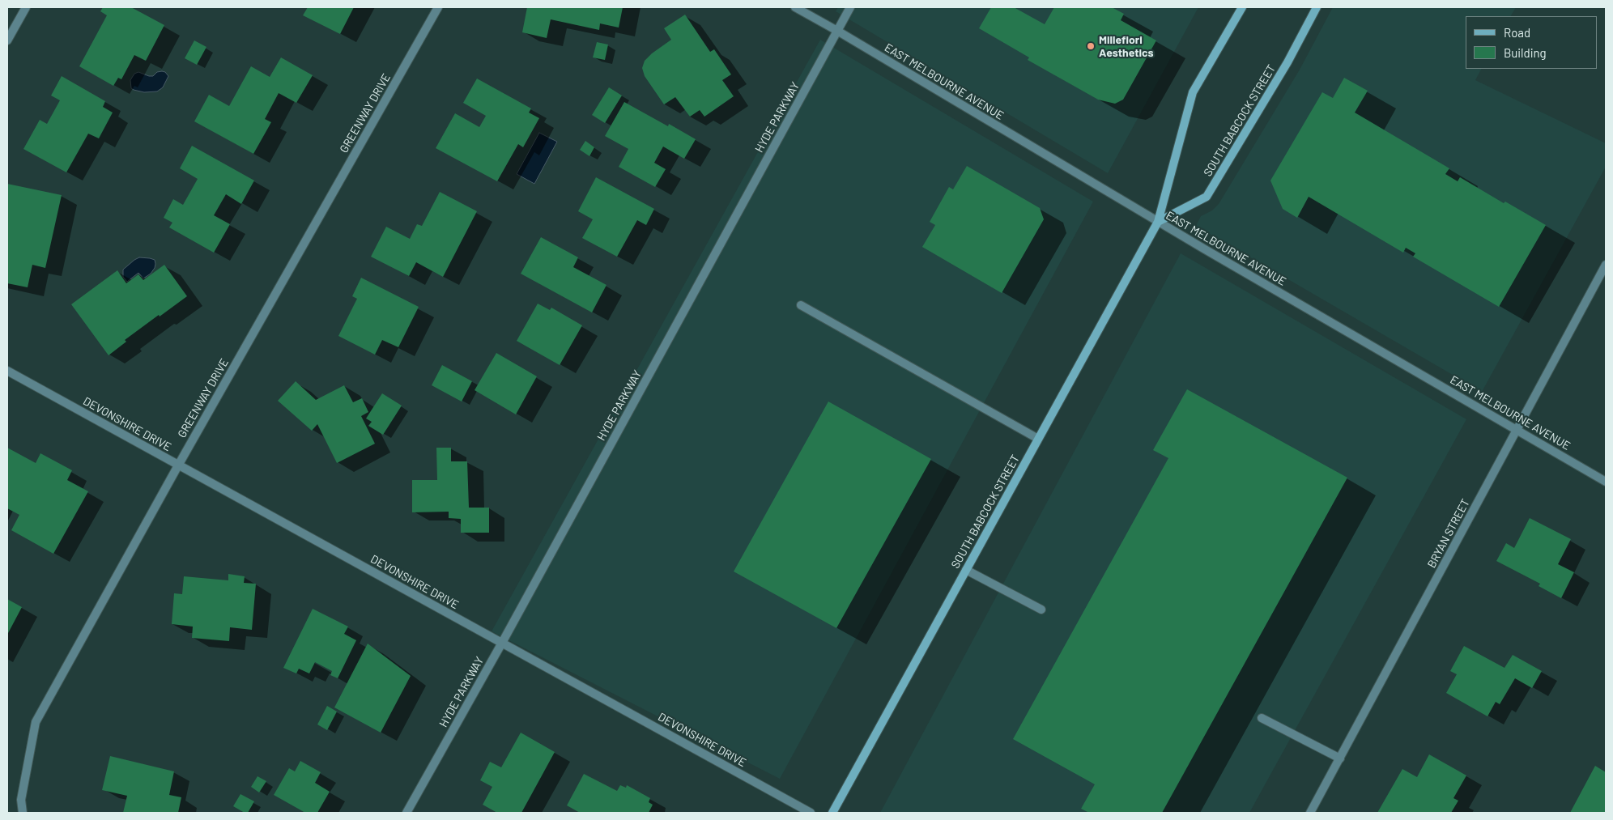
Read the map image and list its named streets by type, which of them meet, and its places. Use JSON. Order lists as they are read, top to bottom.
{
  "streets": {
    "main road": ["SOUTH BABCOCK STREET"],
    "street": [
      "EAST MELBOURNE AVENUE",
      "GREENWAY DRIVE",
      "HYDE PARKWAY",
      "DEVONSHIRE DRIVE",
      "BRYAN STREET"
    ]
  },
  "crossings": [
    ["EAST MELBOURNE AVENUE", "HYDE PARKWAY"],
    ["EAST MELBOURNE AVENUE", "SOUTH BABCOCK STREET"],
    ["EAST MELBOURNE AVENUE", "BRYAN STREET"],
    ["GREENWAY DRIVE", "DEVONSHIRE DRIVE"],
    ["HYDE PARKWAY", "DEVONSHIRE DRIVE"]
  ],
  "places": ["Millefiori Aesthetics"],
  "legend": ["Road", "Building"]
}
